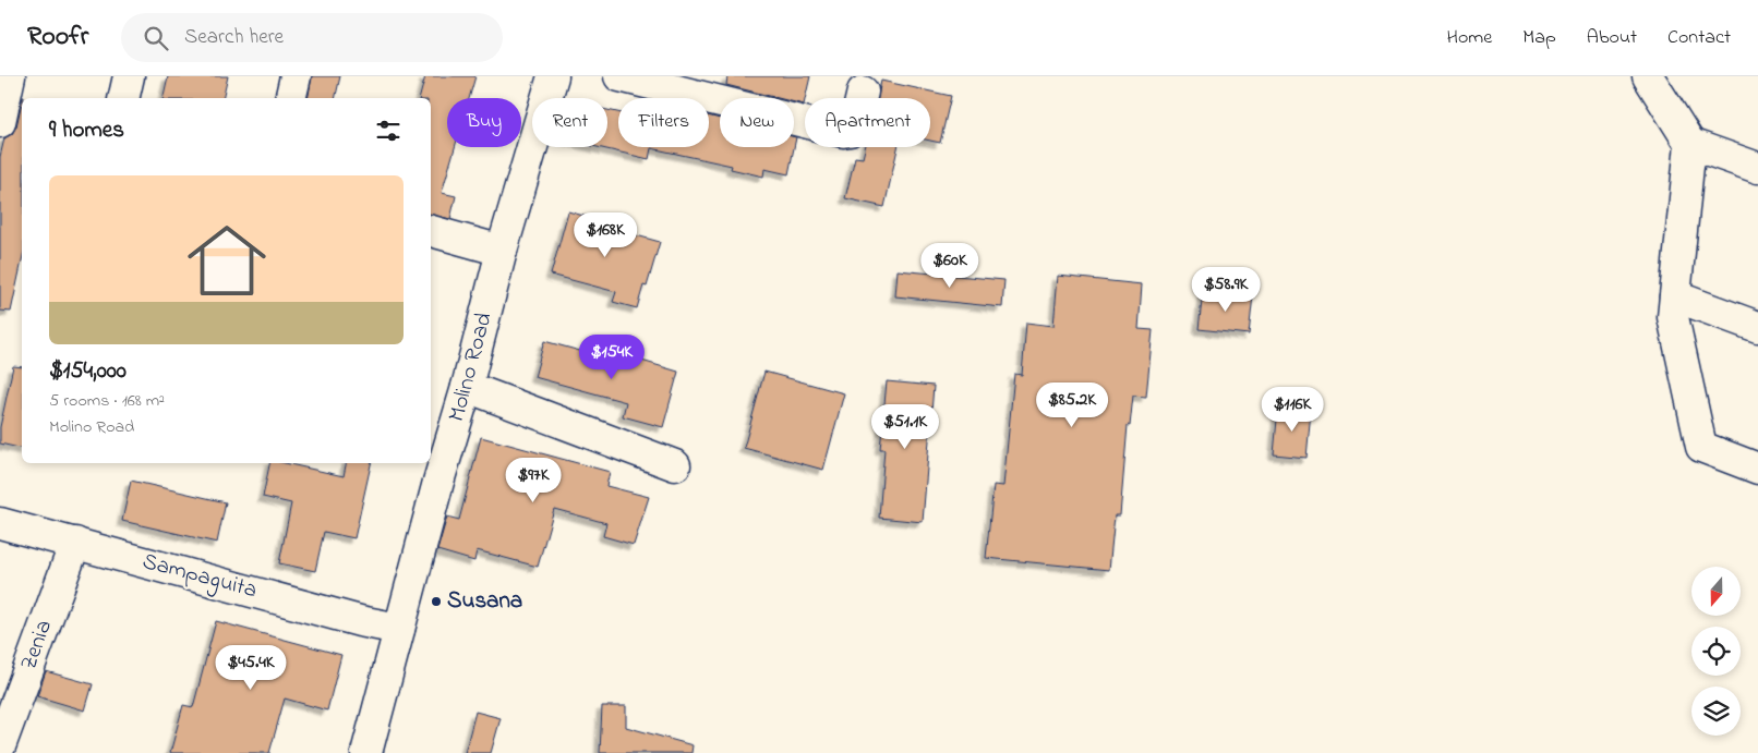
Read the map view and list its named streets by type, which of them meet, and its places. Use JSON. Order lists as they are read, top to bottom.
{
  "streets": {
    "street": ["Molino Road", "Sampaguita", "Zenia"]
  },
  "crossings": [
    ["Molino Road", "Sampaguita"],
    ["Sampaguita", "Zenia"]
  ],
  "places": ["Susana"],
  "north": "bottom",
  "page": {
    "header": "Roofr",
    "search": "Search here",
    "nav": [
      "Home",
      "Map",
      "About",
      "Contact"
    ],
    "chip": [
      "Buy",
      "Rent",
      "Filters",
      "New",
      "Apartment"
    ],
    "heading": "9 homes",
    "list": [
      {
        "name": "$154,000",
        "note": "5 rooms · 168 m² · Molino Road"
      }
    ],
    "price": [
      "$168K",
      "$60K",
      "$58.9K",
      "$154K",
      "$85.2K",
      "$116K",
      "$51.1K",
      "$97K",
      "$45.4K"
    ]
  }
}
